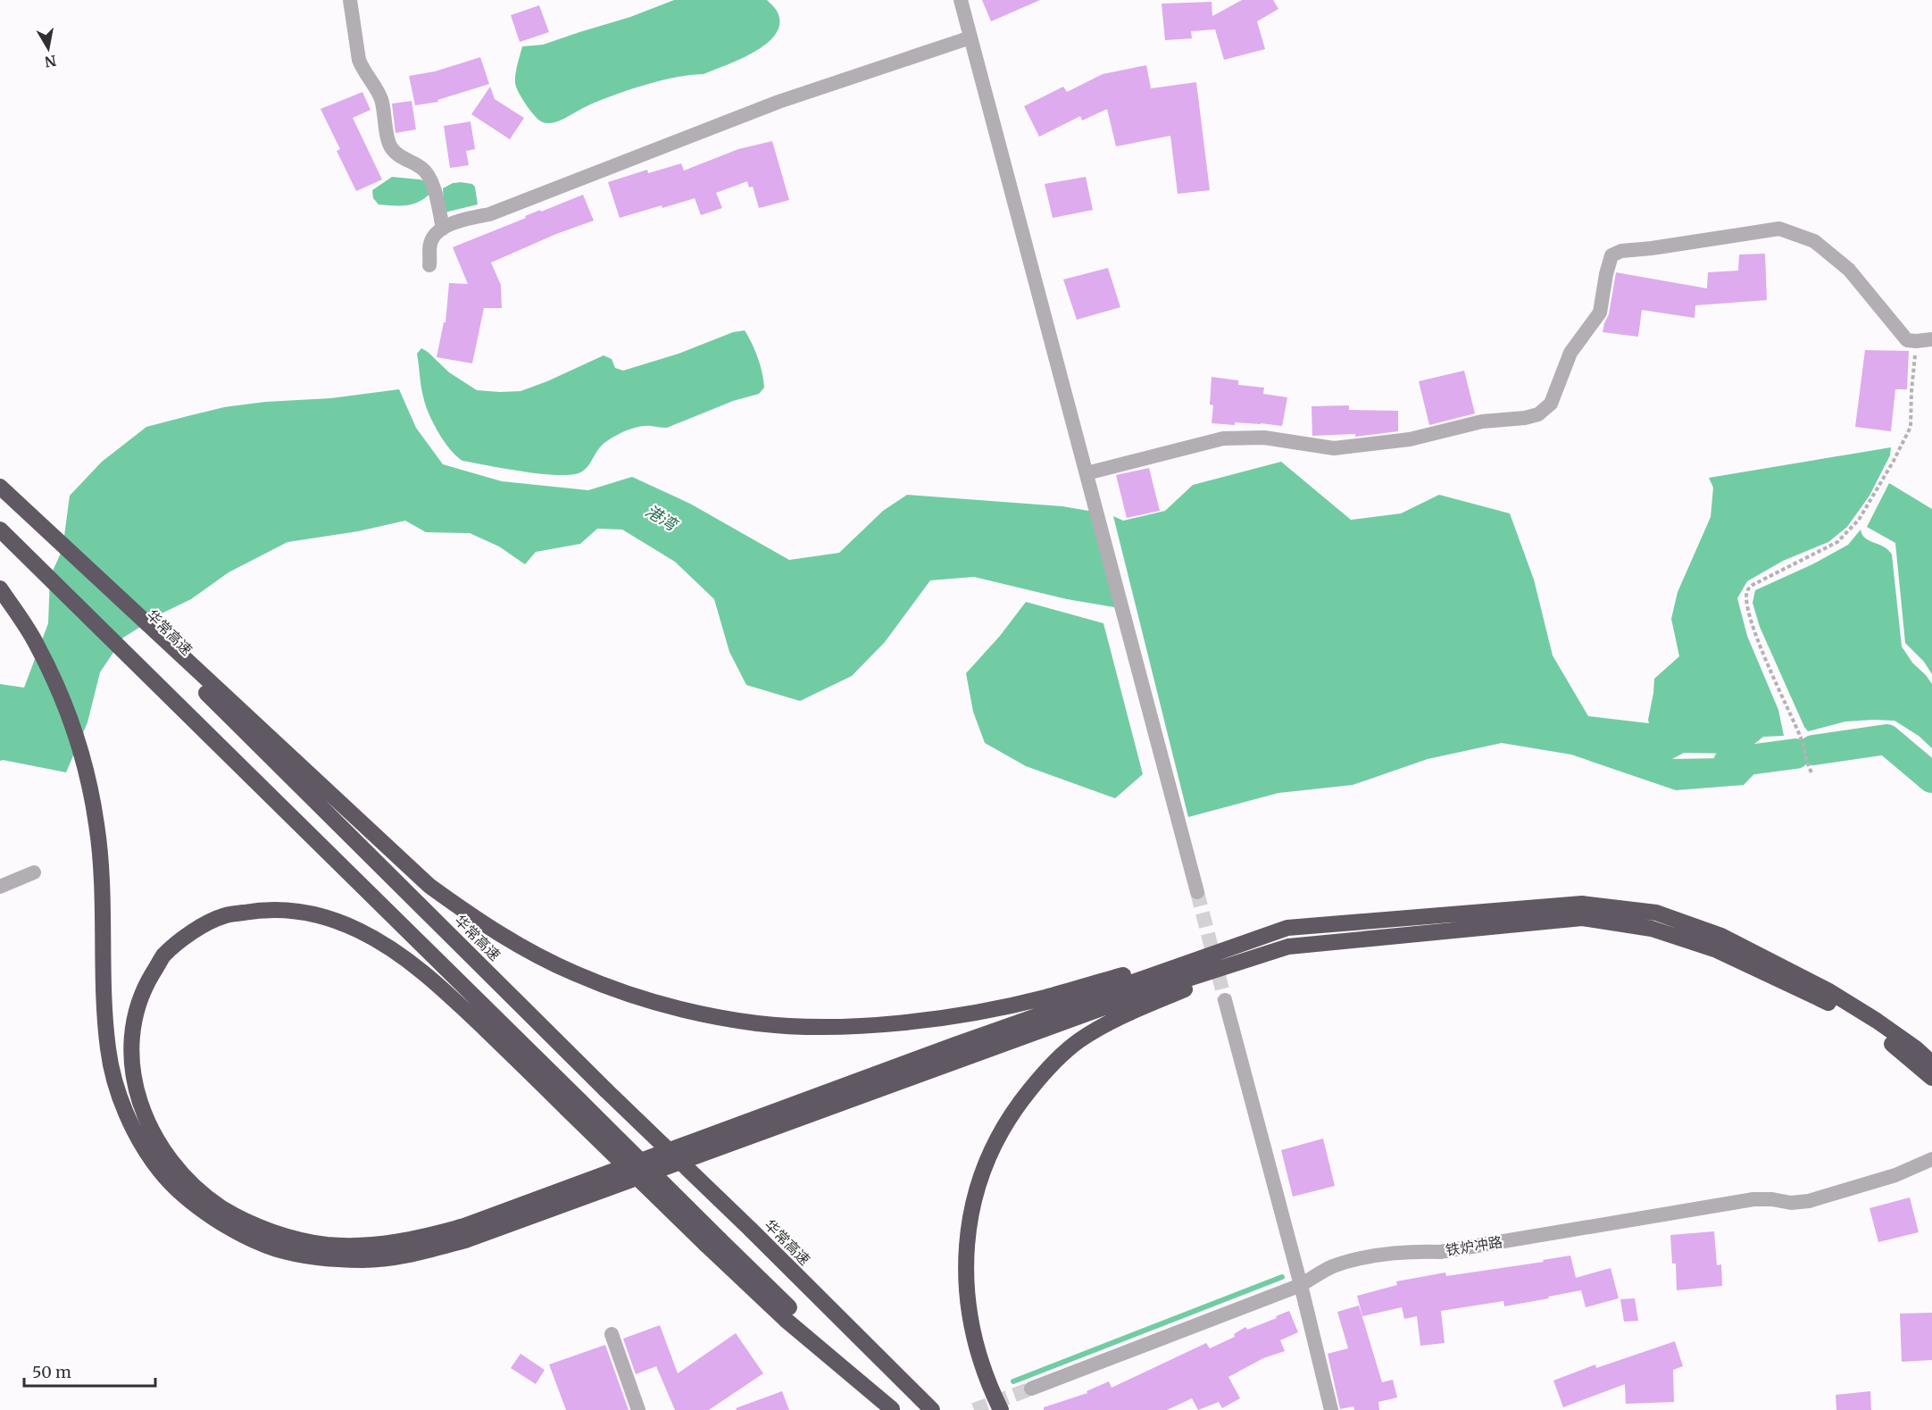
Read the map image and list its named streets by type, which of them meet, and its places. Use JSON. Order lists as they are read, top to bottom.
{
  "streets": {
    "highway": ["华常高速"],
    "street": ["铁炉冲路"]
  },
  "water": ["港湾"],
  "scale_bar": "50 m",
  "north": "bottom"
}
